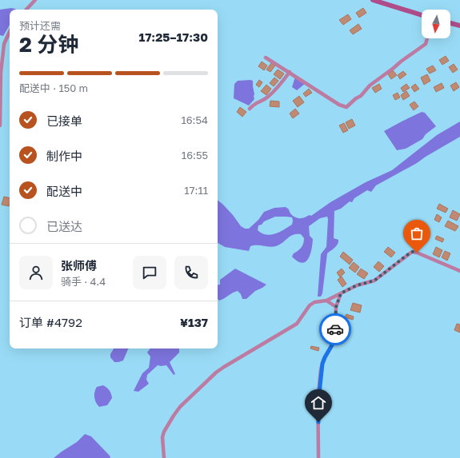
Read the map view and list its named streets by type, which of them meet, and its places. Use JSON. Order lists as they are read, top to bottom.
{
  "north": "bottom",
  "page": {
    "heading": ["2 分钟", "预计还需", "17:25–17:30"],
    "panel": [
      "张师傅",
      "骑手 · 4.4",
      "订单 #4792",
      "¥137"
    ],
    "bar": "配送中 · 150 m",
    "list": [
      ["已接单", "16:54"],
      ["制作中", "16:55"],
      ["配送中", "17:11"],
      "已送达"
    ]
  }
}
